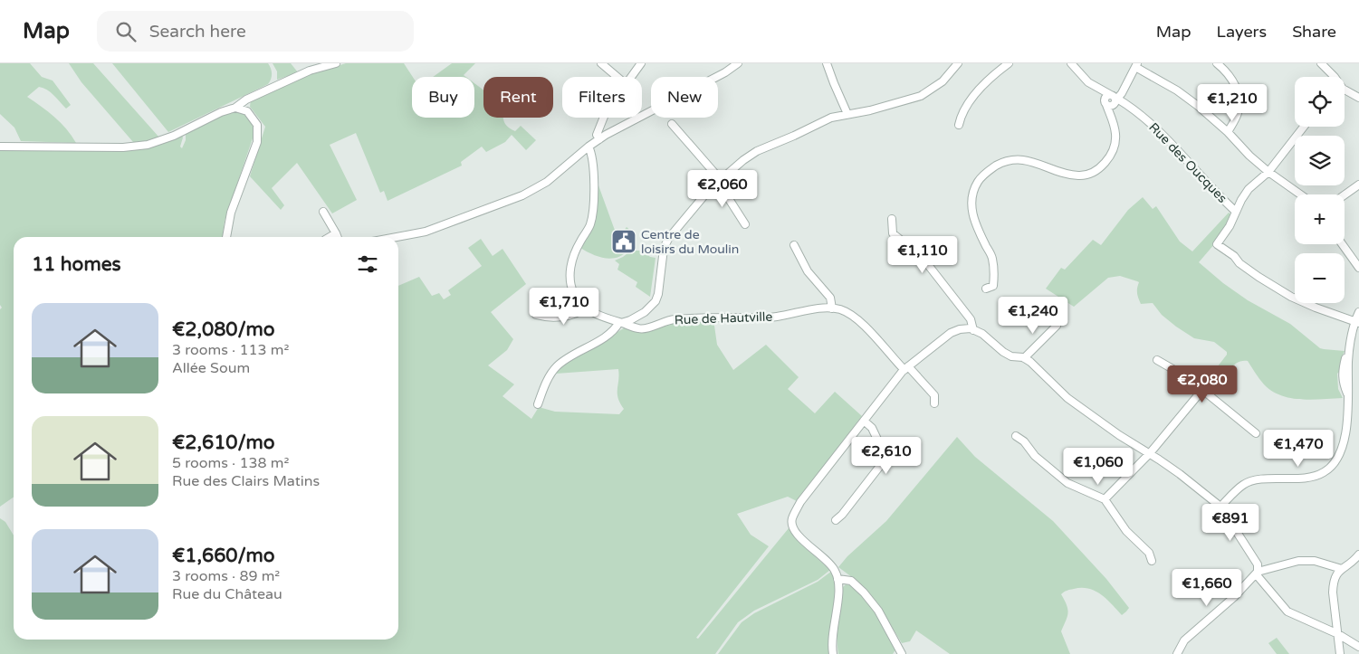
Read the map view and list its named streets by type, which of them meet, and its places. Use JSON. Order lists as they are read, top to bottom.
{
  "streets": {
    "street": ["Rue des Oucques", "Rue de Hautville"]
  },
  "places": {
    "public building": ["Centre de loisirs du Moulin"]
  },
  "page": {
    "header": "Map",
    "search": "Search here",
    "nav": ["Map", "Layers", "Share"],
    "map_buttons": ["+", "−"],
    "chip": [
      "Buy",
      "Rent",
      "Filters",
      "New"
    ],
    "price": [
      "€1,210",
      "€2,060",
      "€1,110",
      "€1,710",
      "€1,240",
      "€2,080",
      "€1,470",
      "€2,610",
      "€1,060",
      "€891",
      "€1,660"
    ],
    "heading": "11 homes",
    "list": [
      {
        "name": "€2,080/mo",
        "note": "3 rooms · 113 m² · Allée Soum"
      },
      {
        "name": "€2,610/mo",
        "note": "5 rooms · 138 m² · Rue des Clairs Matins"
      },
      {
        "name": "€1,660/mo",
        "note": "3 rooms · 89 m² · Rue du Château"
      }
    ]
  }
}
